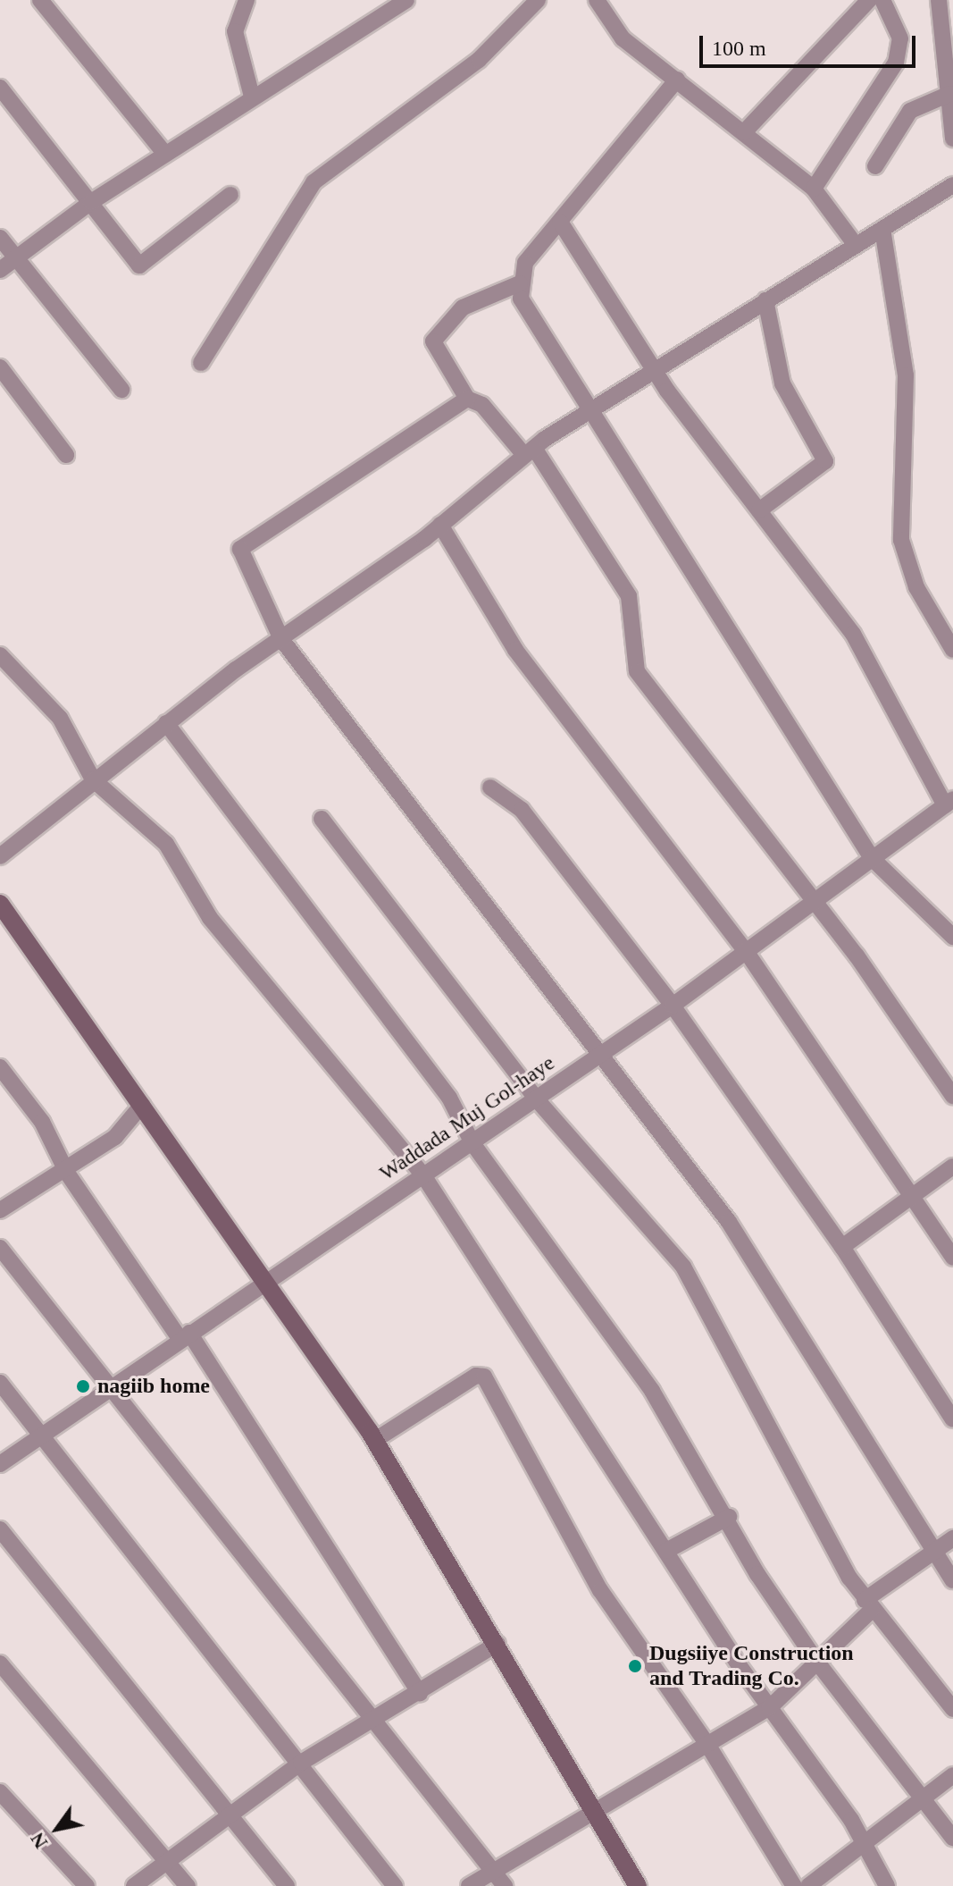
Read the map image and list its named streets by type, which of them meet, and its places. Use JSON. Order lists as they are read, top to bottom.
{
  "streets": {
    "street": ["Waddada Muj Gol-haye"]
  },
  "places": ["nagiib home", "Dugsiiye Construction and Trading Co."],
  "scale_bar": "100 m",
  "north": "bottom left"
}
